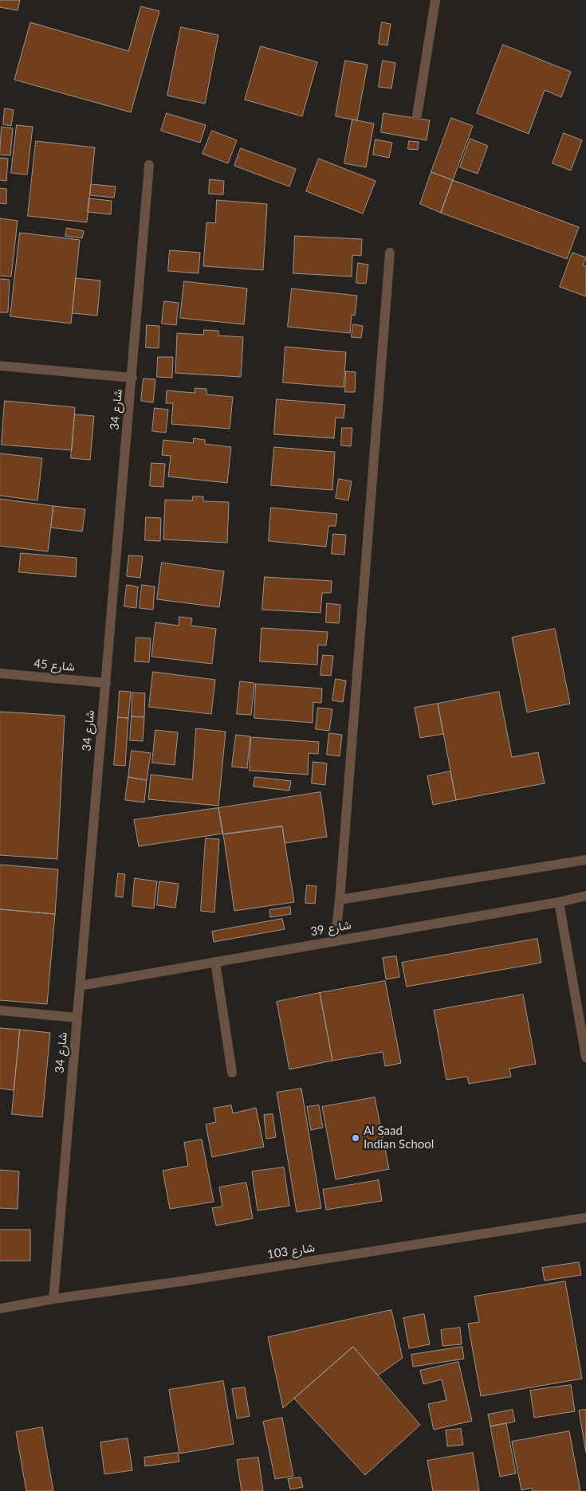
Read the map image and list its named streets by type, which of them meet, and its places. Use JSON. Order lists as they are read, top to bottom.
{
  "streets": {
    "street": [
      "شارع 34",
      "شارع 45",
      "شارع 39",
      "شارع 103"
    ]
  },
  "crossings": [
    ["شارع 34", "شارع 45"],
    ["شارع 34", "شارع 39"],
    ["شارع 34", "شارع 103"]
  ],
  "places": ["Al Saad Indian School"]
}
